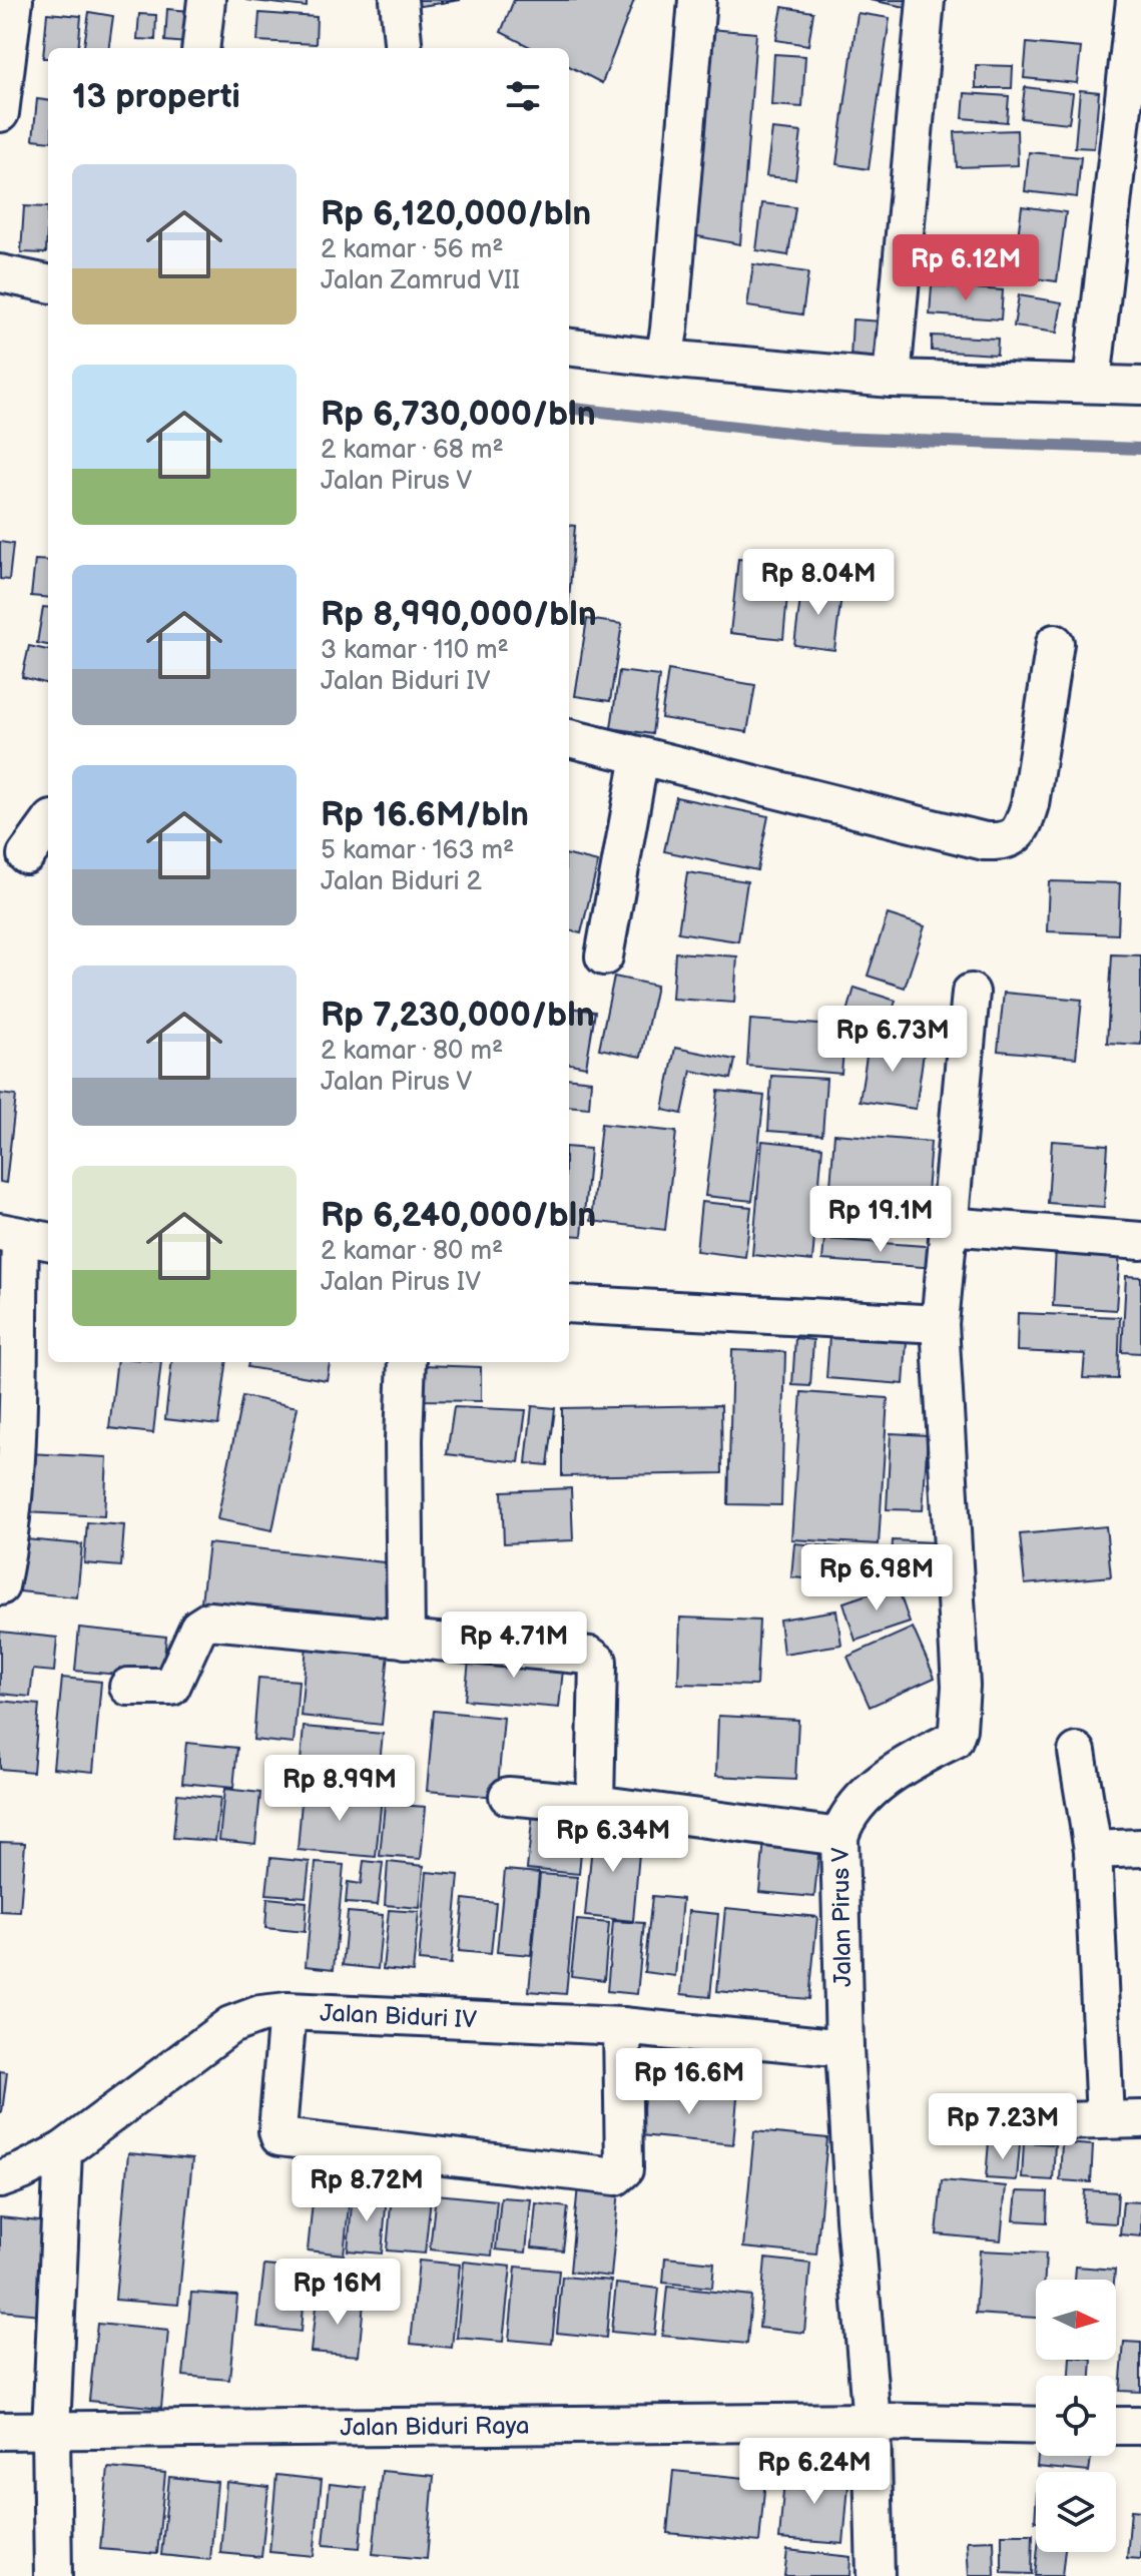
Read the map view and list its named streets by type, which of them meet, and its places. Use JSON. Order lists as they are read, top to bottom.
{
  "streets": {
    "street": ["Jalan Pirus V", "Jalan Biduri IV", "Jalan Biduri Raya"]
  },
  "crossings": [
    ["Jalan Pirus V", "Jalan Biduri IV"],
    ["Jalan Pirus V", "Jalan Biduri Raya"]
  ],
  "north": "right",
  "page": {
    "heading": "13 properti",
    "list": [
      {
        "name": "Rp 6,120,000/bln",
        "note": "2 kamar · 56 m² · Jalan Zamrud VII"
      },
      {
        "name": "Rp 6,730,000/bln",
        "note": "2 kamar · 68 m² · Jalan Pirus V"
      },
      {
        "name": "Rp 8,990,000/bln",
        "note": "3 kamar · 110 m² · Jalan Biduri IV"
      },
      {
        "name": "Rp 16.6M/bln",
        "note": "5 kamar · 163 m² · Jalan Biduri 2"
      },
      {
        "name": "Rp 7,230,000/bln",
        "note": "2 kamar · 80 m² · Jalan Pirus V"
      },
      {
        "name": "Rp 6,240,000/bln",
        "note": "2 kamar · 80 m² · Jalan Pirus IV"
      }
    ],
    "price": [
      "Rp 6.12M",
      "Rp 8.04M",
      "Rp 6.73M",
      "Rp 19.1M",
      "Rp 6.98M",
      "Rp 4.71M",
      "Rp 8.99M",
      "Rp 6.34M",
      "Rp 16.6M",
      "Rp 7.23M",
      "Rp 8.72M",
      "Rp 16M",
      "Rp 6.24M"
    ]
  }
}
